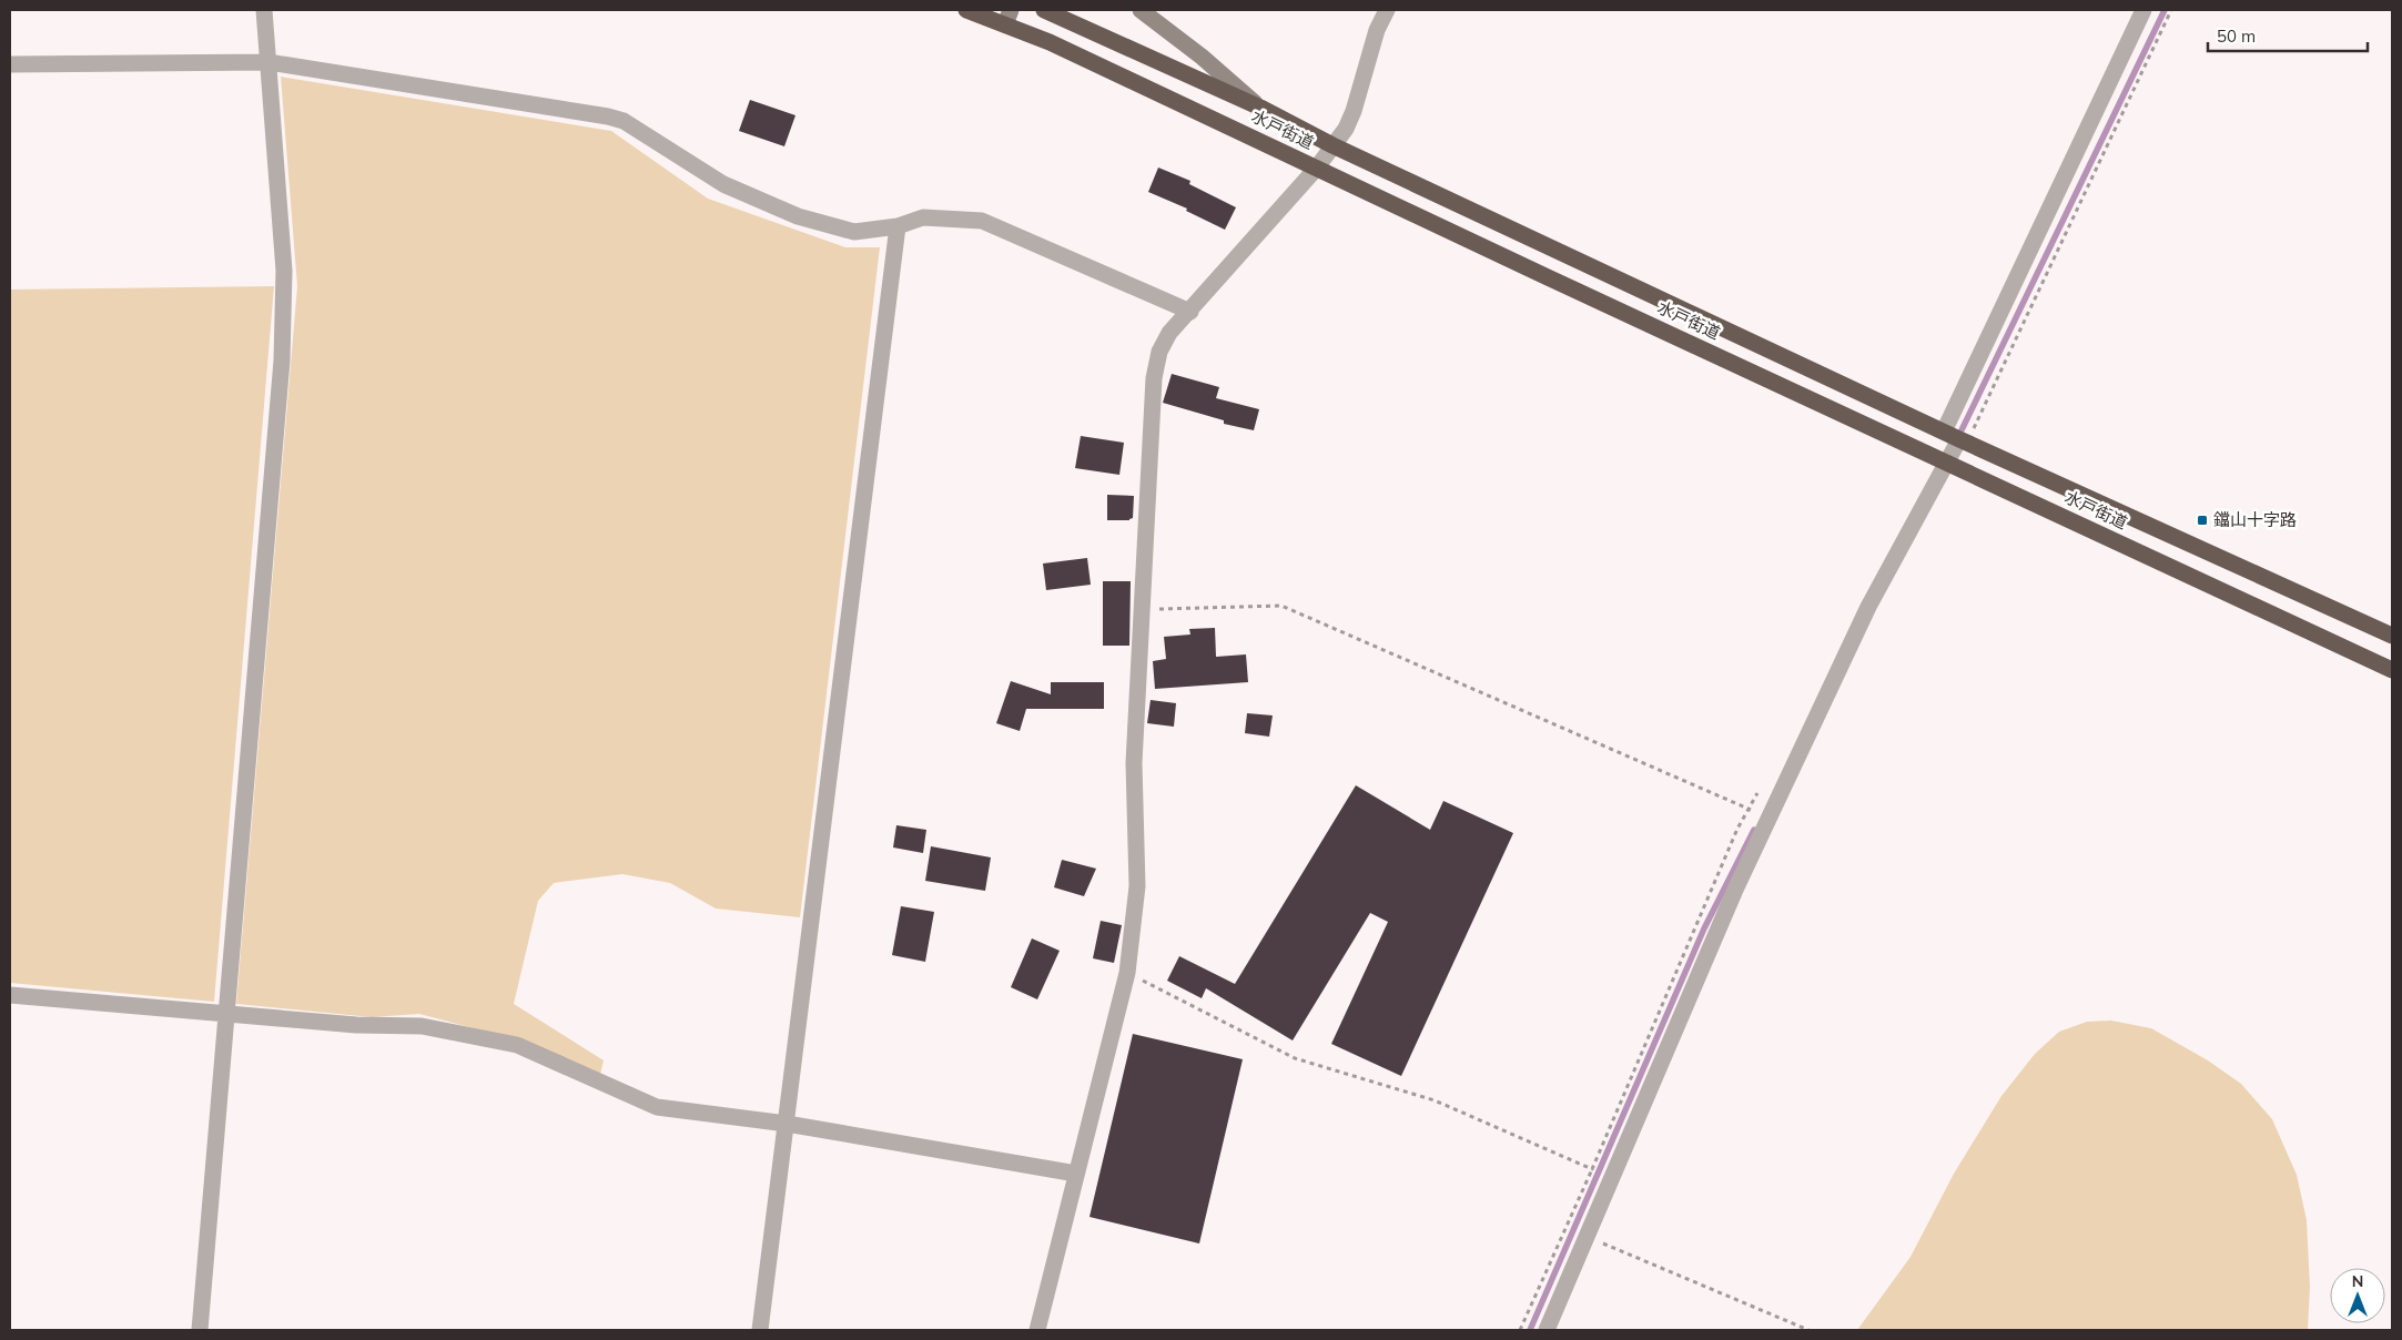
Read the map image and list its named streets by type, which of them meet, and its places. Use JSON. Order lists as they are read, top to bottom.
{
  "streets": {
    "highway": ["水戸街道"]
  },
  "places": {
    "transit": ["鐺山十字路"]
  },
  "scale_bar": "50 m",
  "north": "top"
}
